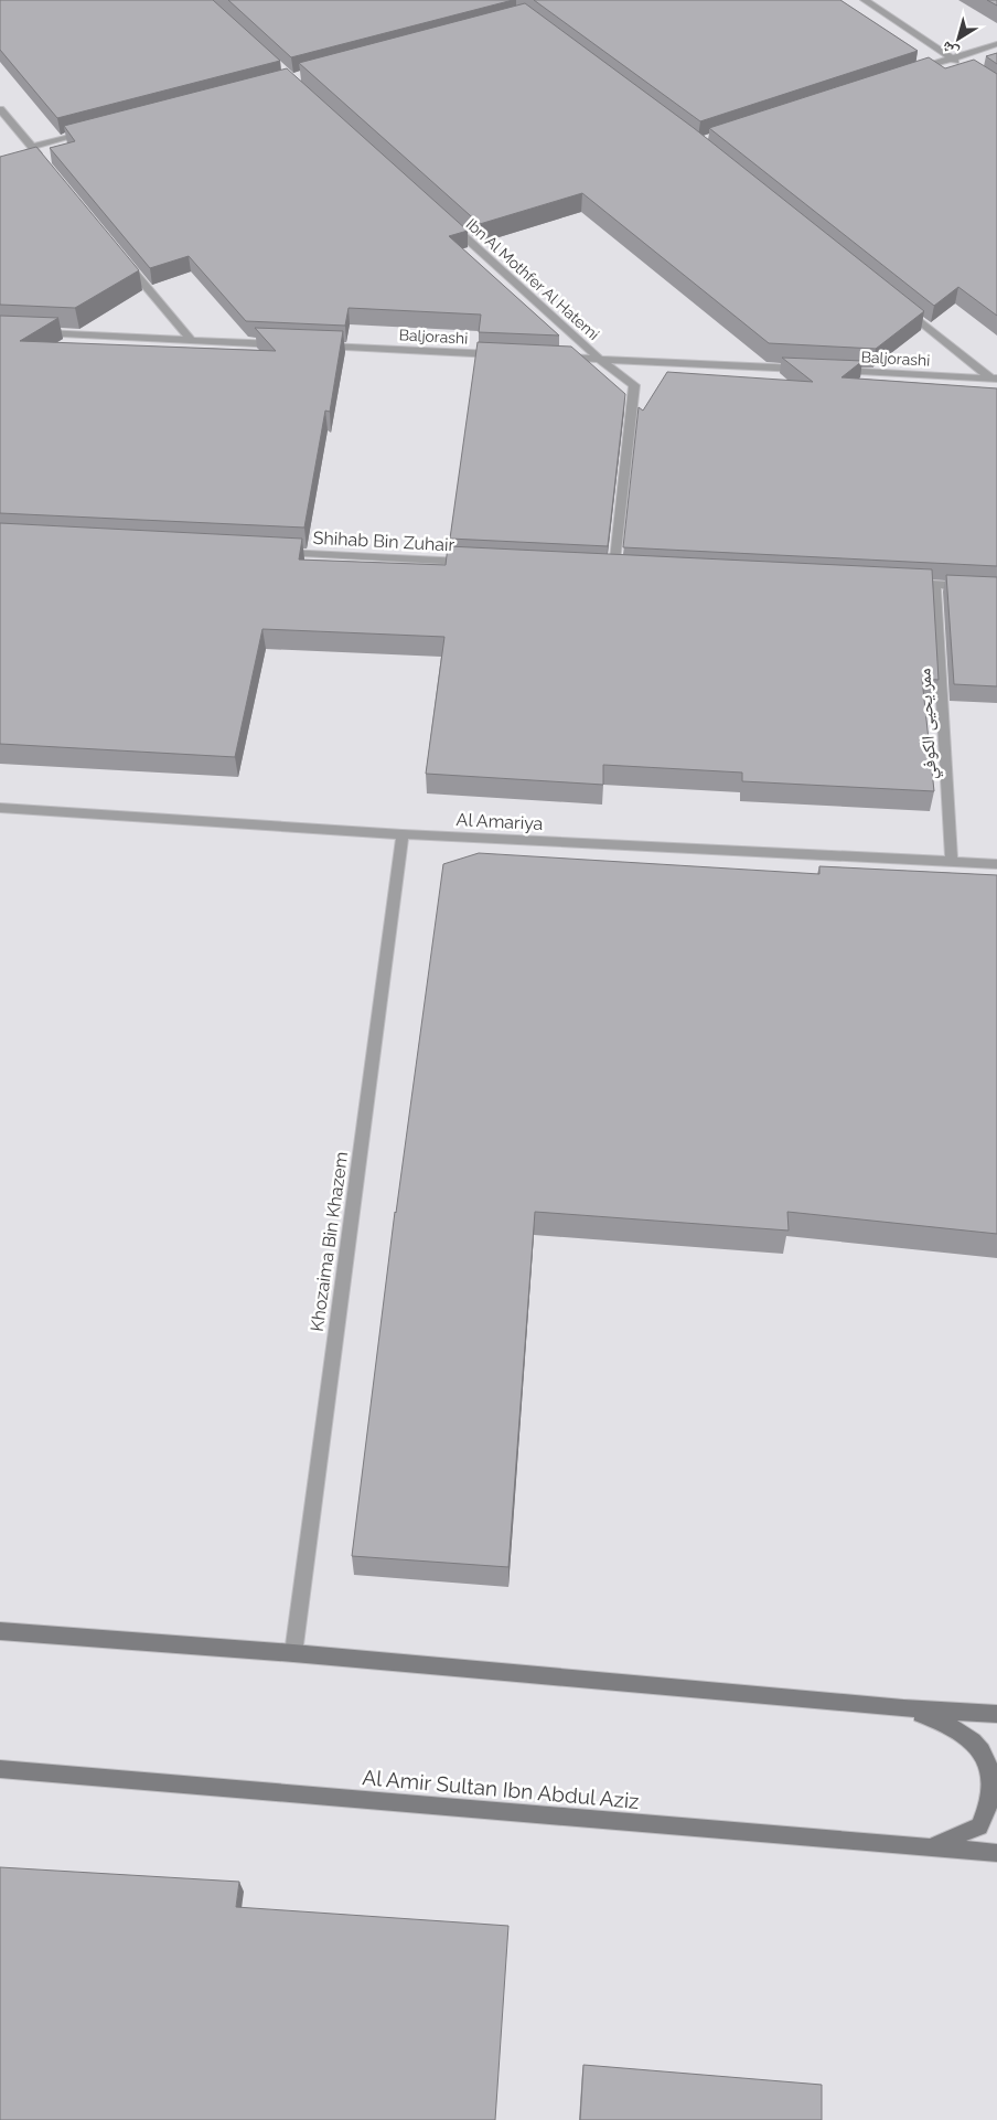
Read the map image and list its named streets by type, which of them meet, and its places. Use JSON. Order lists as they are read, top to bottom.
{
  "streets": {
    "street": [
      "Ibn Al Mothfer Al Hatemi",
      "Baljorashi",
      "Shihab Bin Zuhair",
      "ممر يحيى الكوفي",
      "Al Amariya",
      "Khozaima Bin Khazem",
      "Al Amir Sultan Ibn Abdul Aziz"
    ]
  },
  "crossings": [
    ["ممر يحيى الكوفي", "Al Amariya"],
    ["Al Amariya", "Khozaima Bin Khazem"]
  ],
  "north": "bottom left"
}
